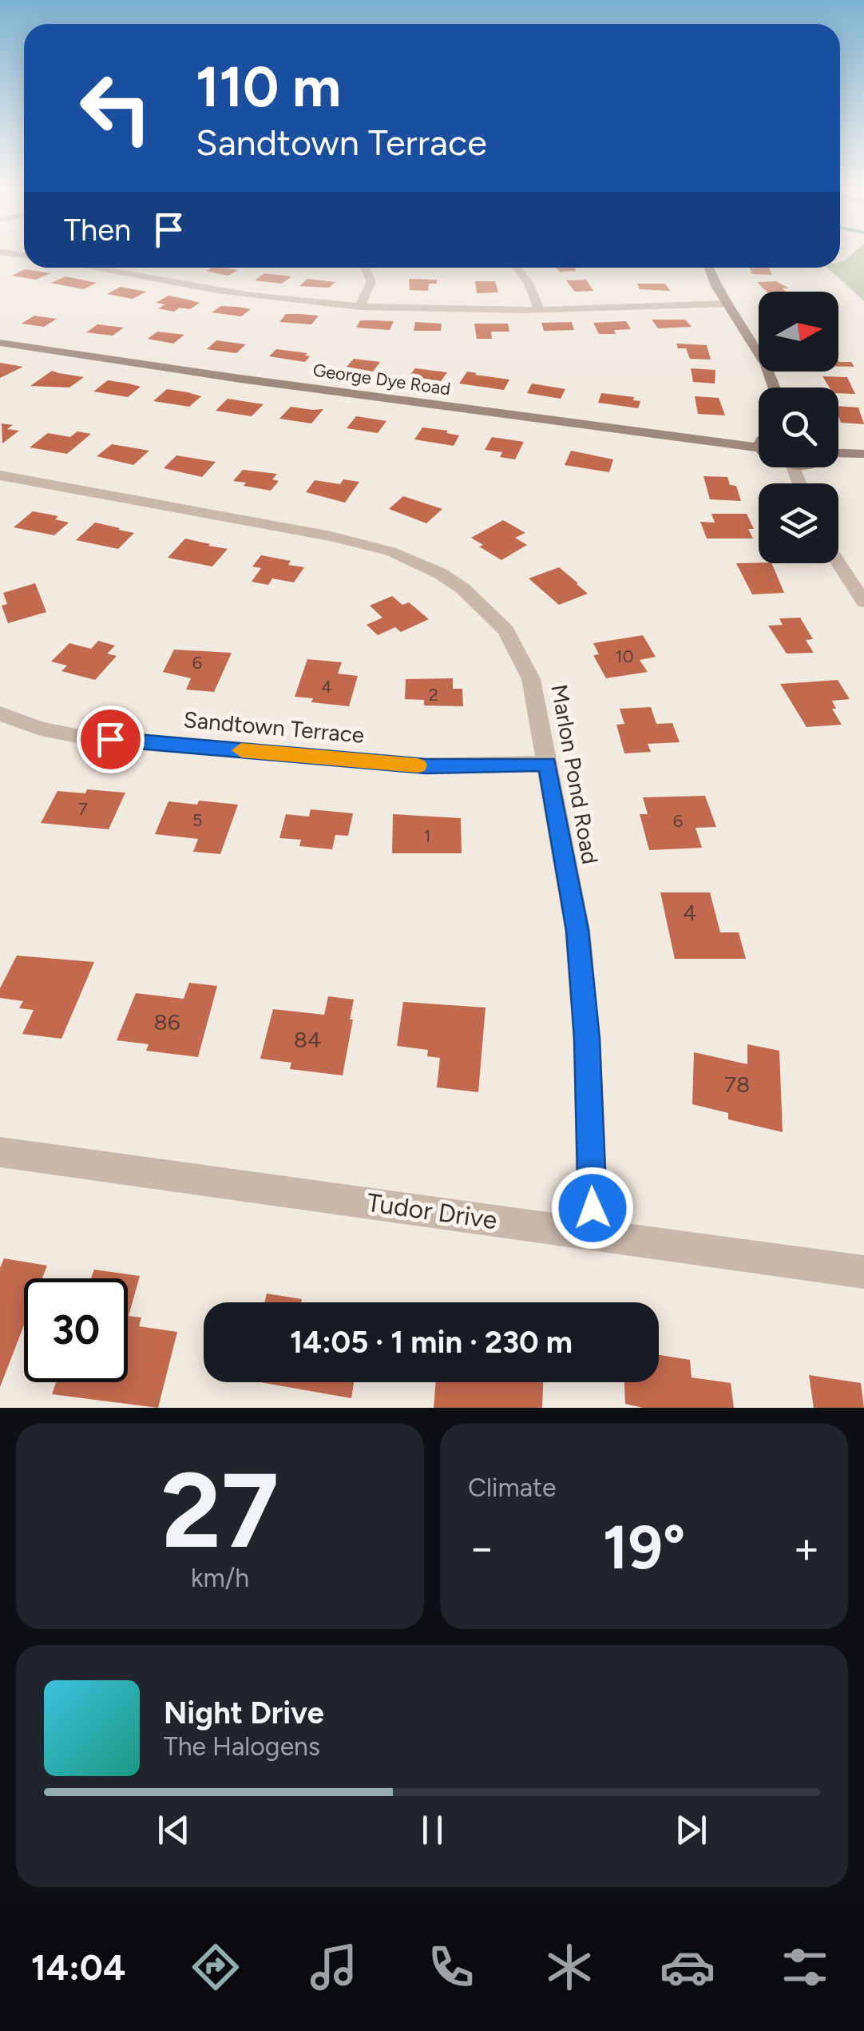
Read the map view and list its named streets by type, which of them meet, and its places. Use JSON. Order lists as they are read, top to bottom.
{
  "streets": {
    "street": [
      "George Dye Road",
      "Sandtown Terrace",
      "Marlon Pond Road",
      "Tudor Drive"
    ]
  },
  "crossings": [
    ["Sandtown Terrace", "Marlon Pond Road"],
    ["Marlon Pond Road", "Tudor Drive"]
  ],
  "house_numbers": [
    "10",
    "6",
    "4",
    "2",
    "7",
    "5",
    "6",
    "1",
    "4",
    "86",
    "84",
    "78"
  ],
  "north": "right",
  "page": {
    "turn": ["110 m", "Sandtown Terrace"],
    "then": "Then",
    "limit": "30",
    "trip": "14:05 · 1 min · 230 m",
    "tile": [
      ["27", "km/h"],
      "Climate"
    ],
    "heat": ["−", "19°", "+"],
    "song": ["Night Drive", "The Halogens"],
    "tabs": "14:04"
  }
}
